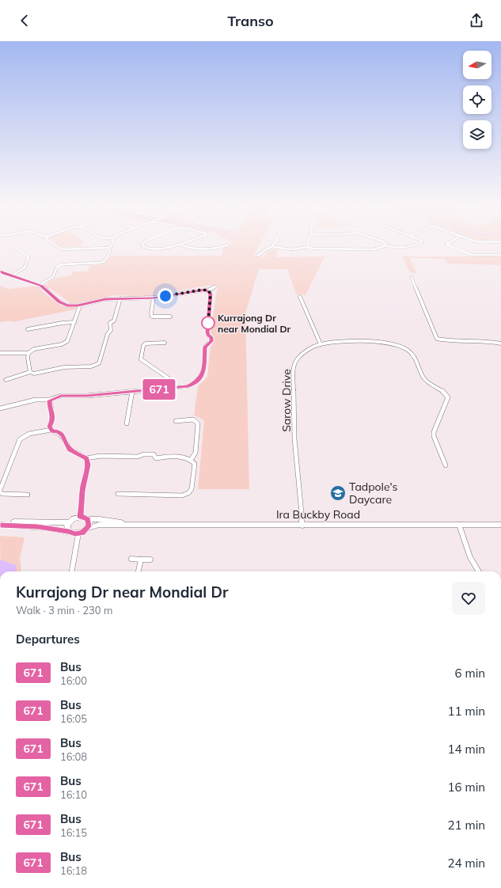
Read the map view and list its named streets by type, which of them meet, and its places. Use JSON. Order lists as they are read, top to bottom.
{
  "streets": {
    "street": ["Sarow Drive", "Ira Buckby Road"]
  },
  "crossings": [
    ["Sarow Drive", "Ira Buckby Road"]
  ],
  "places": {
    "other": ["Kurrajong Dr near Mondial Dr"],
    "school or university": ["Tadpole's Daycare"]
  },
  "lines": ["bus line 671"],
  "north": "left",
  "page": {
    "header": "Transo",
    "on_map": "671",
    "heading": [
      ["Kurrajong Dr near Mondial Dr", "Walk · 3 min · 230 m"],
      "Departures"
    ],
    "list": [
      {
        "mark": "671",
        "name": "Bus",
        "note": "16:00",
        "value": "6 min"
      },
      {
        "mark": "671",
        "name": "Bus",
        "note": "16:05",
        "value": "11 min"
      },
      {
        "mark": "671",
        "name": "Bus",
        "note": "16:08",
        "value": "14 min"
      },
      {
        "mark": "671",
        "name": "Bus",
        "note": "16:10",
        "value": "16 min"
      },
      {
        "mark": "671",
        "name": "Bus",
        "note": "16:15",
        "value": "21 min"
      },
      {
        "mark": "671",
        "name": "Bus",
        "note": "16:18",
        "value": "24 min"
      }
    ]
  }
}
